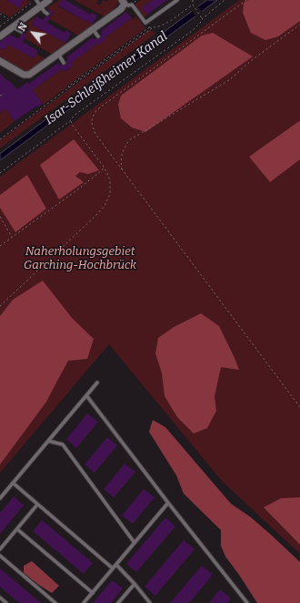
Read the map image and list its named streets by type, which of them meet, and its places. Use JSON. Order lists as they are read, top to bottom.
{
  "water": ["Isar-Schleißheimer Kanal"],
  "parks": ["Naherholungsgebiet Garching-Hochbrück"],
  "north": "top left"
}
